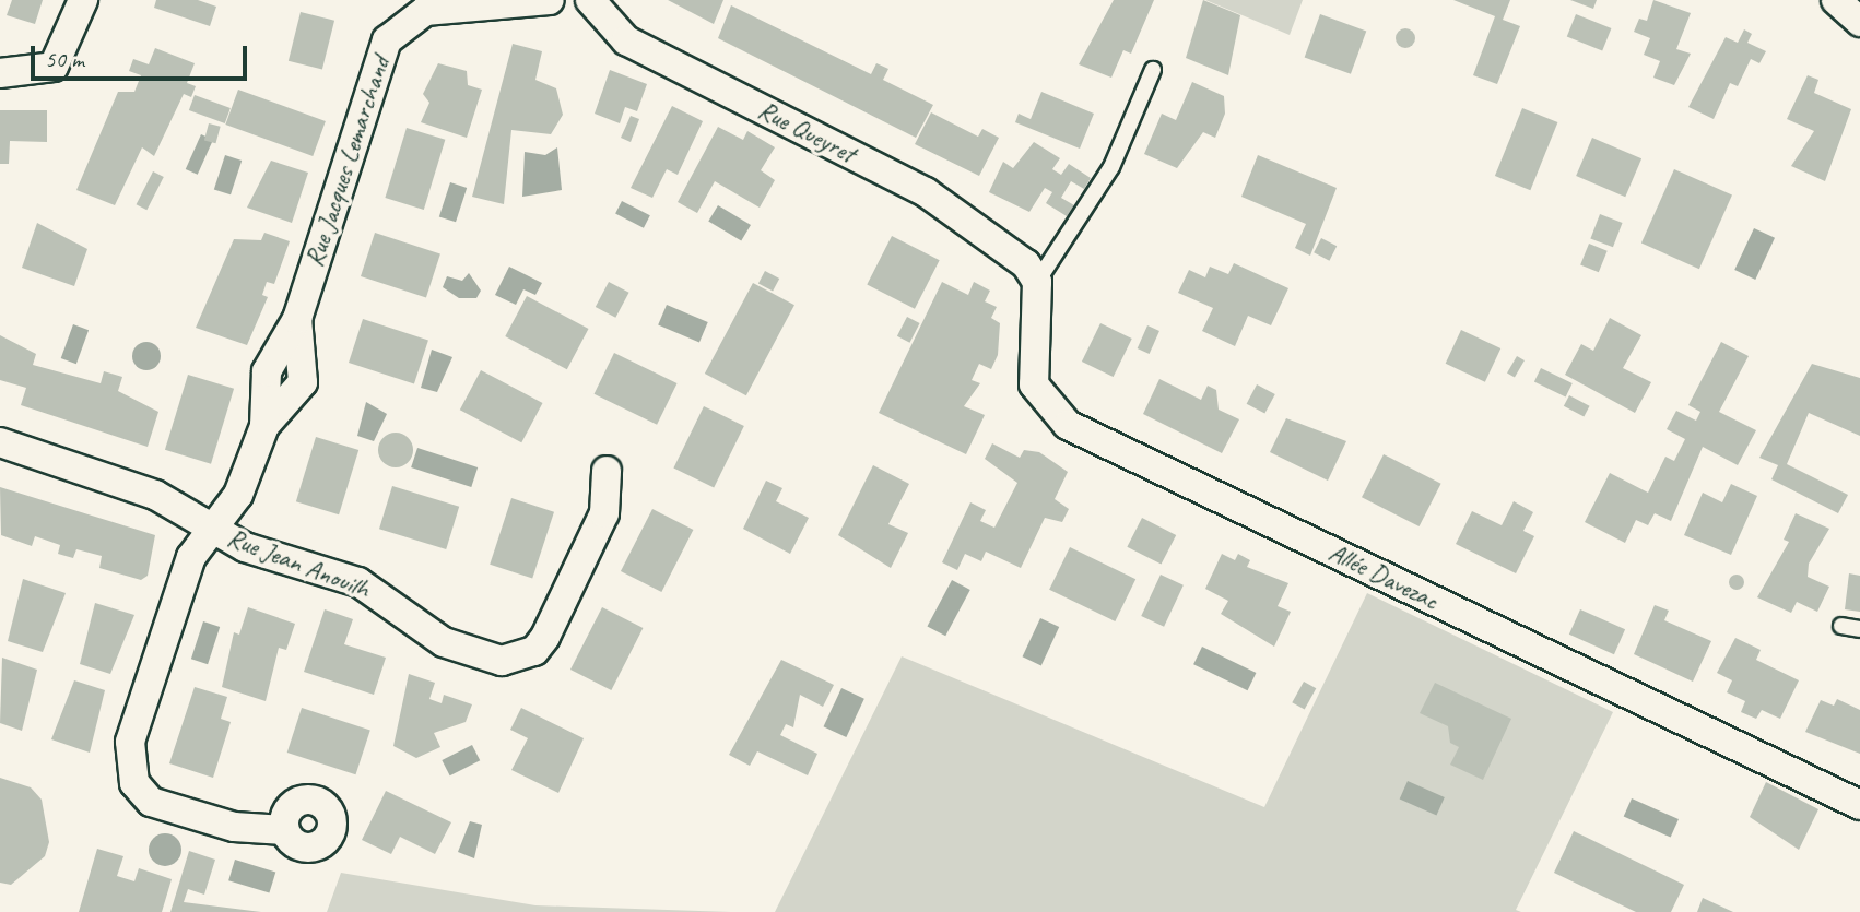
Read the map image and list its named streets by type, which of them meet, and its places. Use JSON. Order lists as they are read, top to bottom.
{
  "streets": {
    "street": [
      "Rue Queyret",
      "Rue Jacques Lemarchand",
      "Rue Jean Anouilh",
      "Allée Davezac"
    ]
  },
  "crossings": [
    ["Rue Queyret", "Allée Davezac"],
    ["Rue Jacques Lemarchand", "Rue Jean Anouilh"]
  ],
  "scale_bar": "50 m"
}
